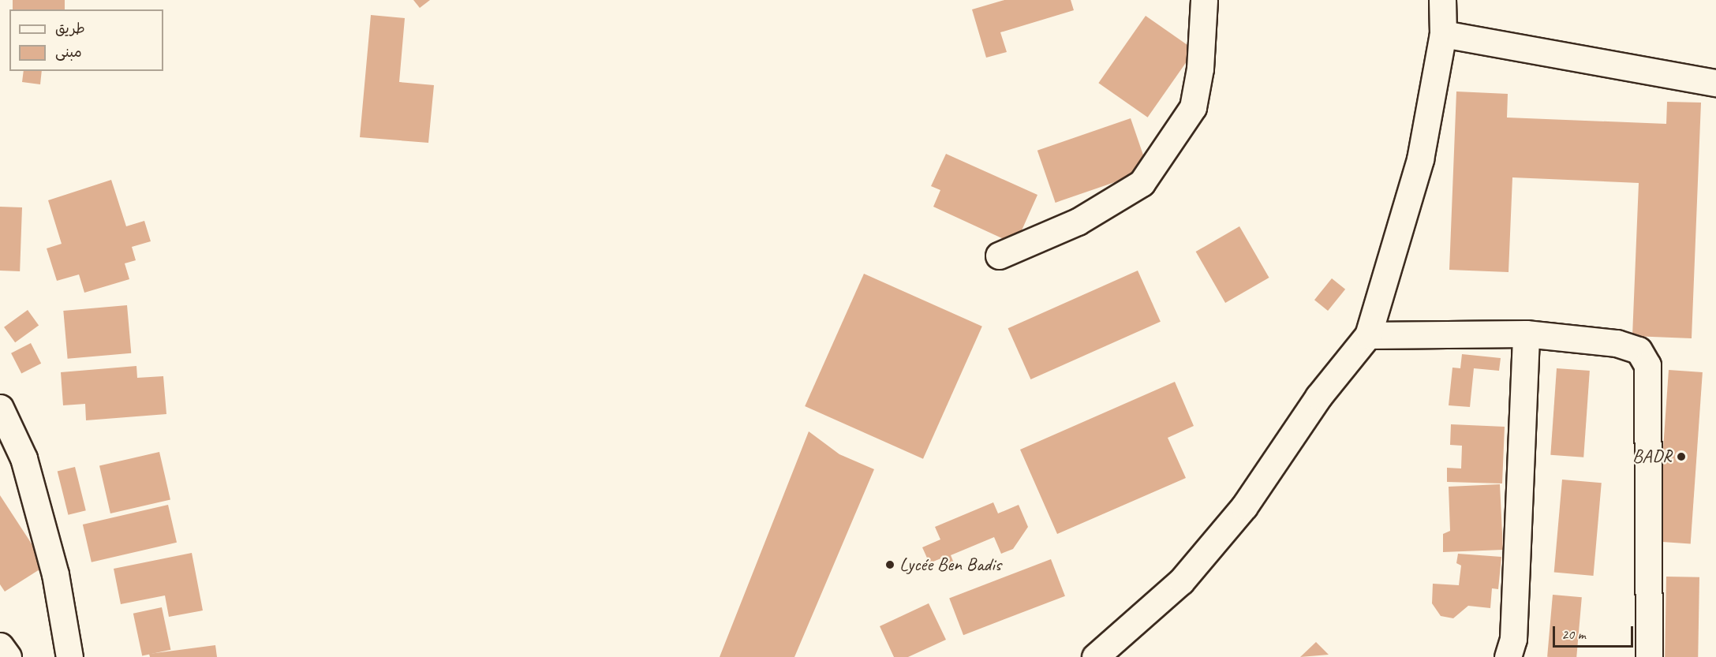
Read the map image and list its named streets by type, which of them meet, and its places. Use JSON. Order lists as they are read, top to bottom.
{
  "places": ["BADR", "Lycée Ben Badis"],
  "legend": ["طريق", "مبنى"],
  "scale_bar": "20 m"
}
